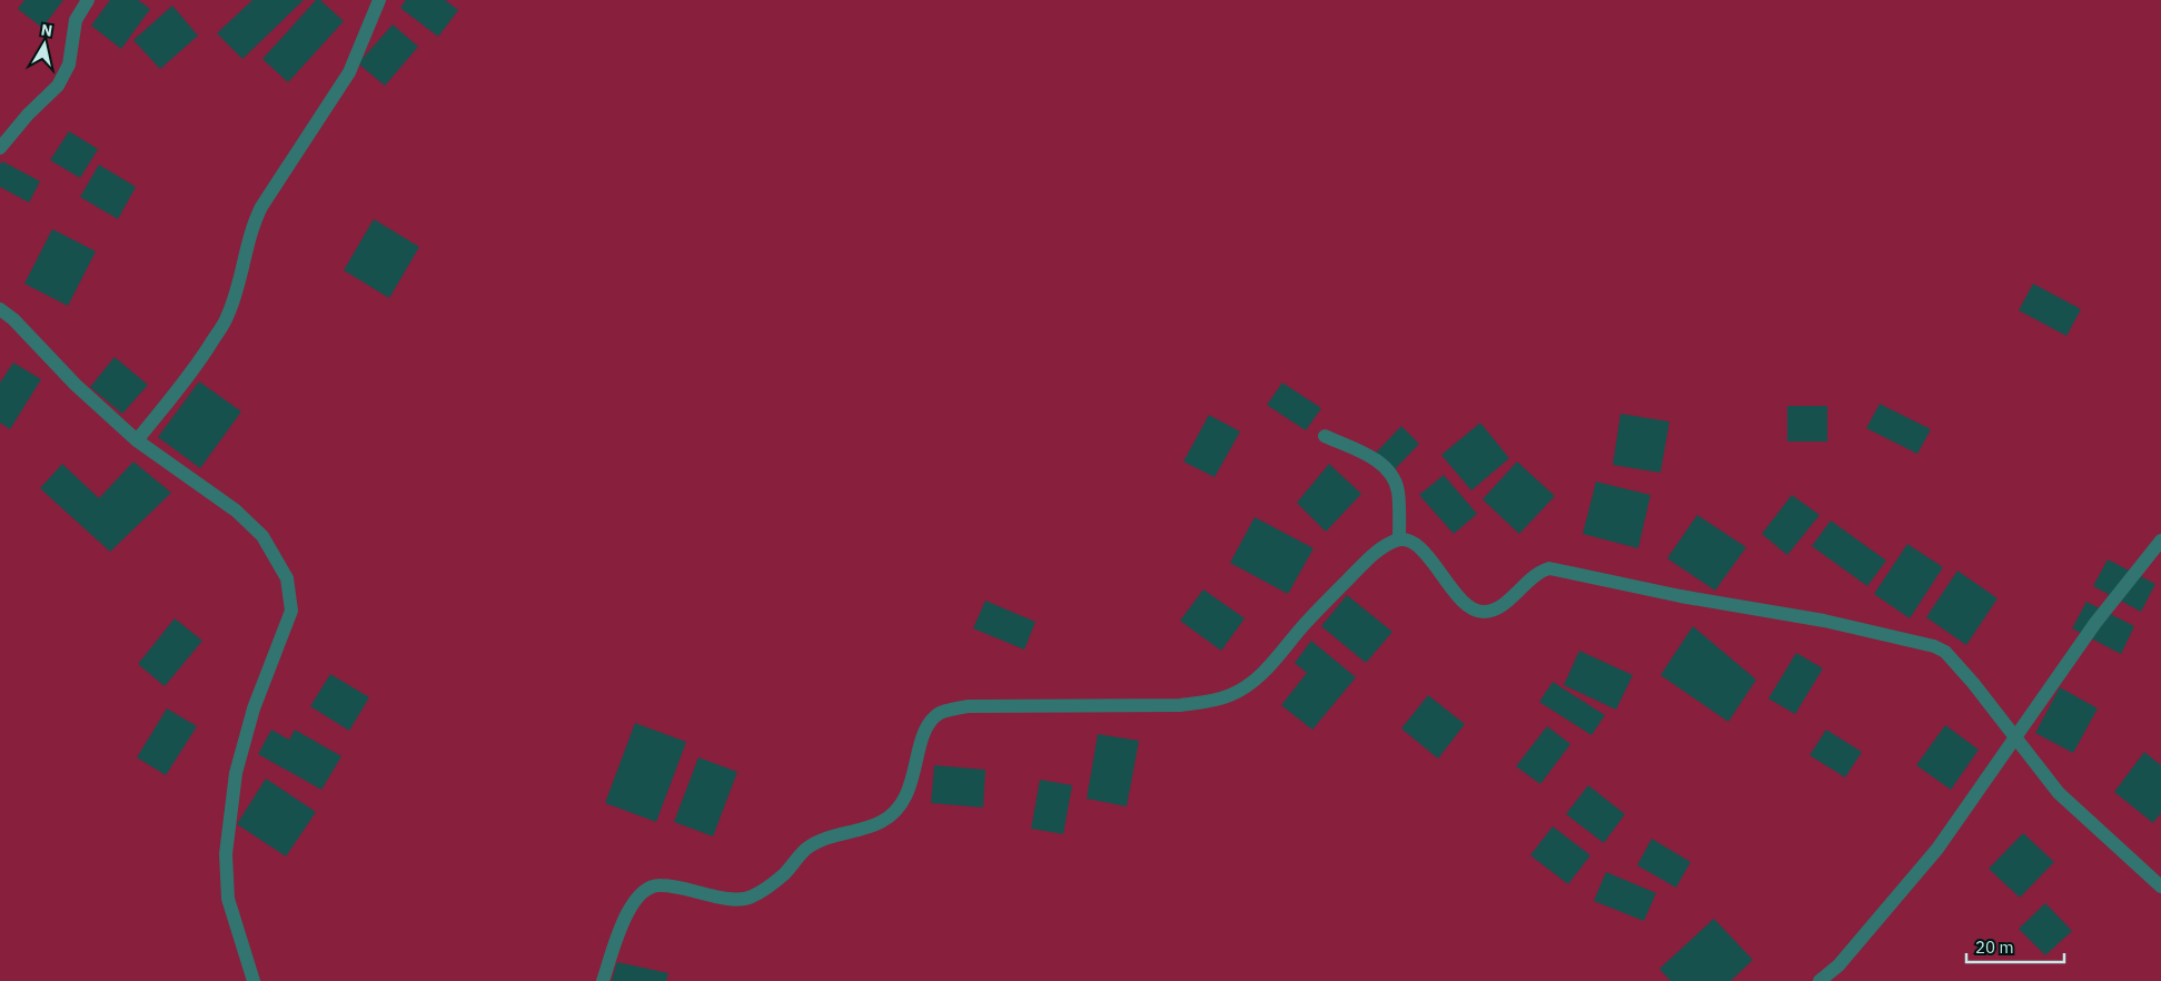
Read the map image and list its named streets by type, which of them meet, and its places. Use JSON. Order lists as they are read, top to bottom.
{
  "scale_bar": "20 m",
  "north": "top"
}
